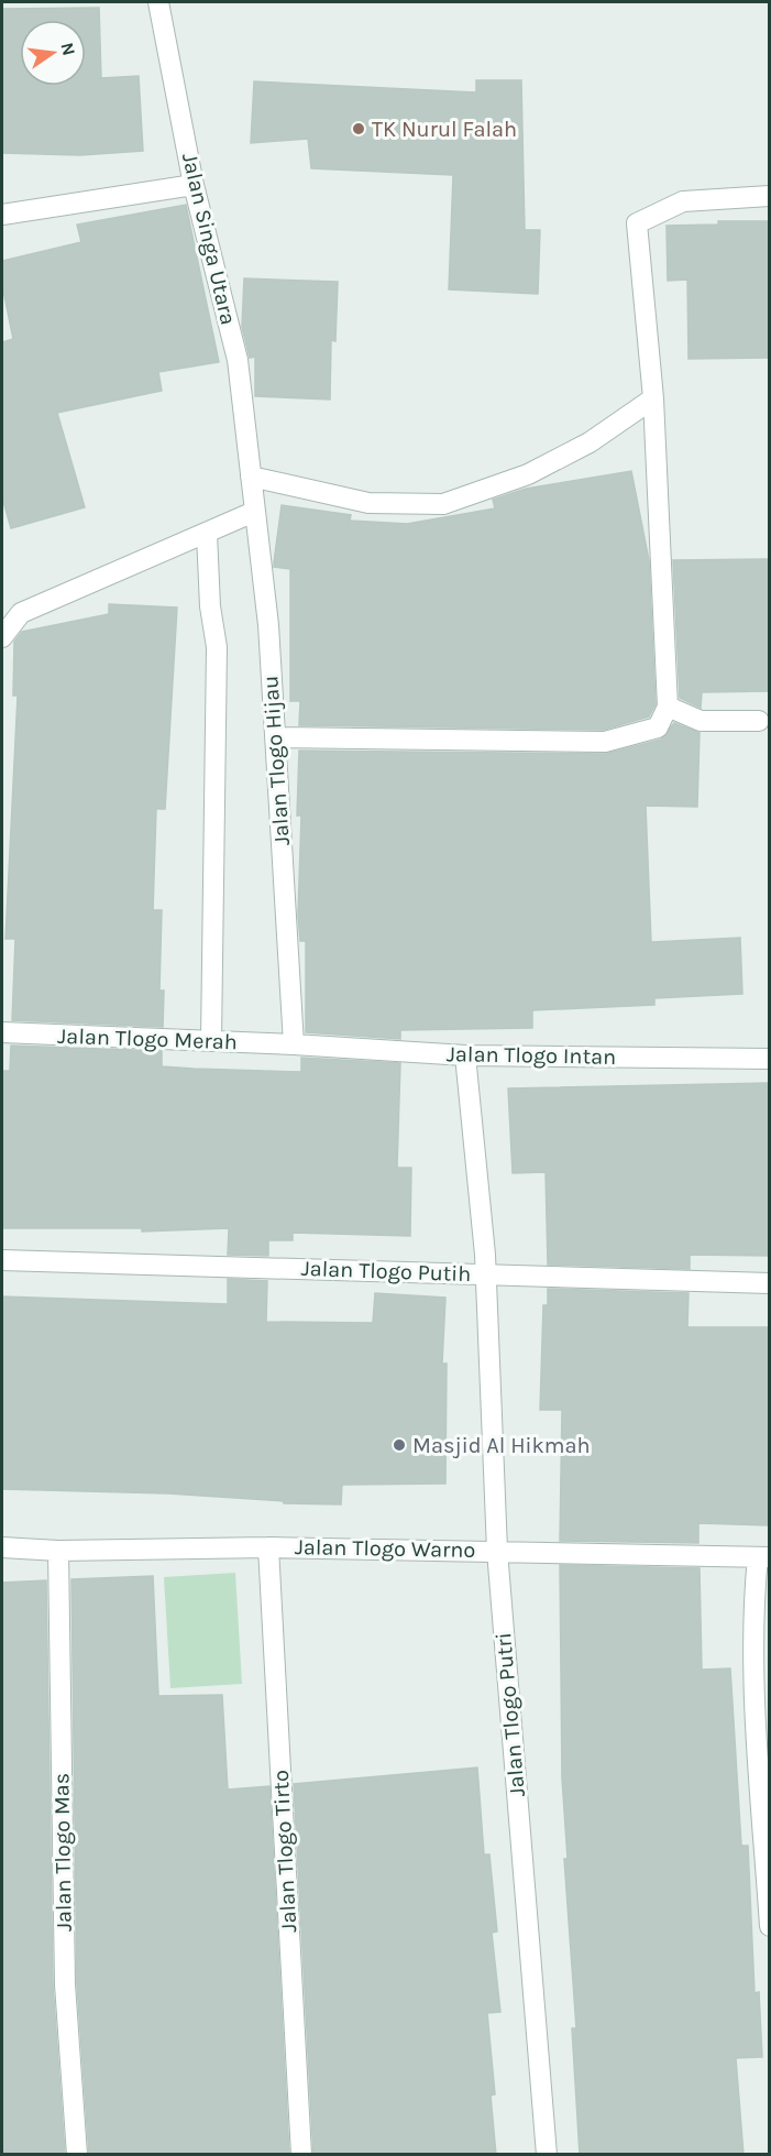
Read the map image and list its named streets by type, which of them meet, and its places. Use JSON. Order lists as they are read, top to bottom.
{
  "streets": {
    "street": [
      "Jalan Singa Utara",
      "Jalan Tlogo Hijau",
      "Jalan Tlogo Merah",
      "Jalan Tlogo Intan",
      "Jalan Tlogo Putih",
      "Jalan Tlogo Warno",
      "Jalan Tlogo Putri",
      "Jalan Tlogo Tirto",
      "Jalan Tlogo Mas"
    ]
  },
  "crossings": [
    ["Jalan Singa Utara", "Jalan Tlogo Hijau"],
    ["Jalan Tlogo Hijau", "Jalan Tlogo Merah"],
    ["Jalan Tlogo Hijau", "Jalan Tlogo Intan"],
    ["Jalan Tlogo Merah", "Jalan Tlogo Intan"],
    ["Jalan Tlogo Intan", "Jalan Tlogo Putri"],
    ["Jalan Tlogo Putih", "Jalan Tlogo Putri"],
    ["Jalan Tlogo Warno", "Jalan Tlogo Putri"],
    ["Jalan Tlogo Warno", "Jalan Tlogo Tirto"],
    ["Jalan Tlogo Warno", "Jalan Tlogo Mas"]
  ],
  "places": ["TK Nurul Falah", "Masjid Al Hikmah"],
  "north": "right"
}
